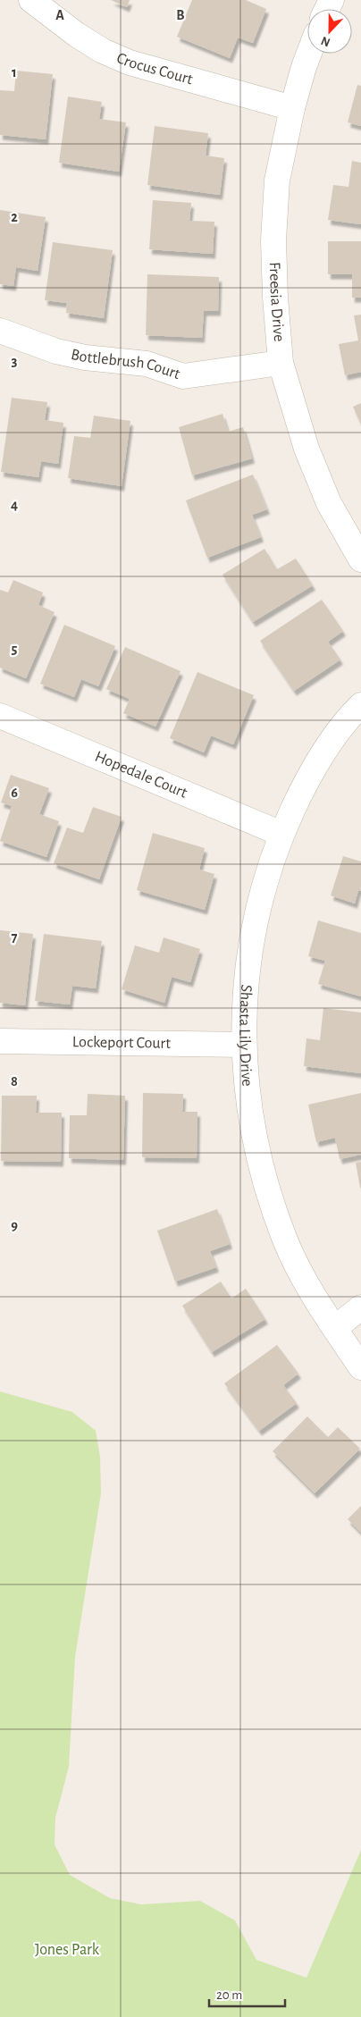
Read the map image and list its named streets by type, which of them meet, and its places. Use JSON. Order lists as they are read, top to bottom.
{
  "streets": {
    "street": [
      "Crocus Court",
      "Freesia Drive",
      "Bottlebrush Court",
      "Hopedale Court",
      "Shasta Lily Drive",
      "Lockeport Court"
    ]
  },
  "crossings": [
    ["Crocus Court", "Freesia Drive"],
    ["Freesia Drive", "Bottlebrush Court"],
    ["Hopedale Court", "Shasta Lily Drive"],
    ["Shasta Lily Drive", "Lockeport Court"]
  ],
  "parks": ["Jones Park"],
  "scale_bar": "20 m",
  "north": "bottom",
  "grid": {
    "columns": ["A", "B"],
    "rows": [
      "1",
      "2",
      "3",
      "4",
      "5",
      "6",
      "7",
      "8",
      "9"
    ]
  }
}
